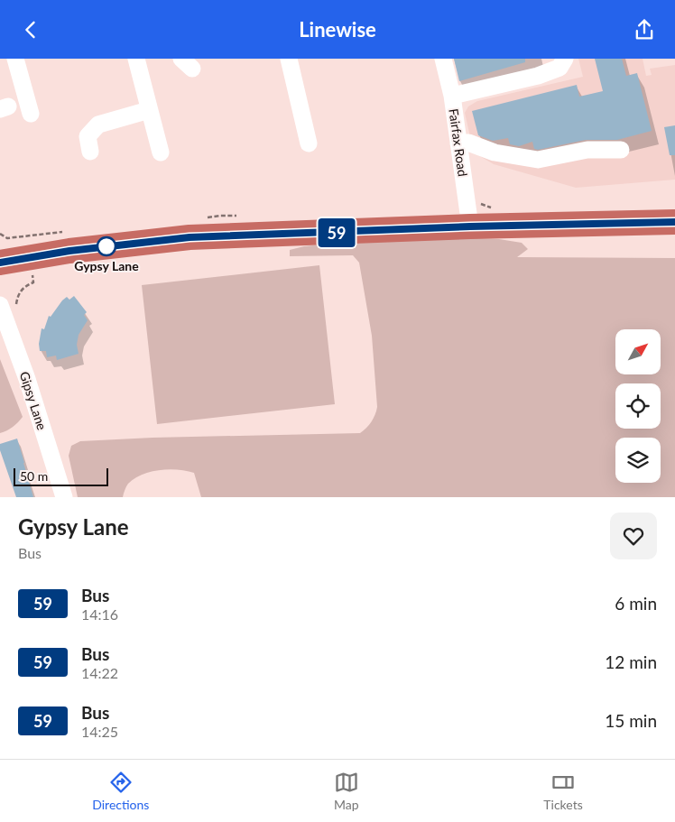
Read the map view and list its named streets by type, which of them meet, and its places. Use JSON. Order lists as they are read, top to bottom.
{
  "streets": {
    "street": ["Fairfax Road", "Gipsy Lane"]
  },
  "places": ["Gypsy Lane"],
  "lines": ["bus line 59"],
  "scale_bar": "50 m",
  "north": "top right",
  "page": {
    "header": "Linewise",
    "on_map": "59",
    "scale": "50 m",
    "heading": ["Gypsy Lane", "Bus"],
    "list": [
      {
        "mark": "59",
        "name": "Bus",
        "note": "14:16",
        "value": "6 min"
      },
      {
        "mark": "59",
        "name": "Bus",
        "note": "14:22",
        "value": "12 min"
      },
      {
        "mark": "59",
        "name": "Bus",
        "note": "14:25",
        "value": "15 min"
      }
    ],
    "tabs": ["Directions", "Map", "Tickets"]
  }
}
